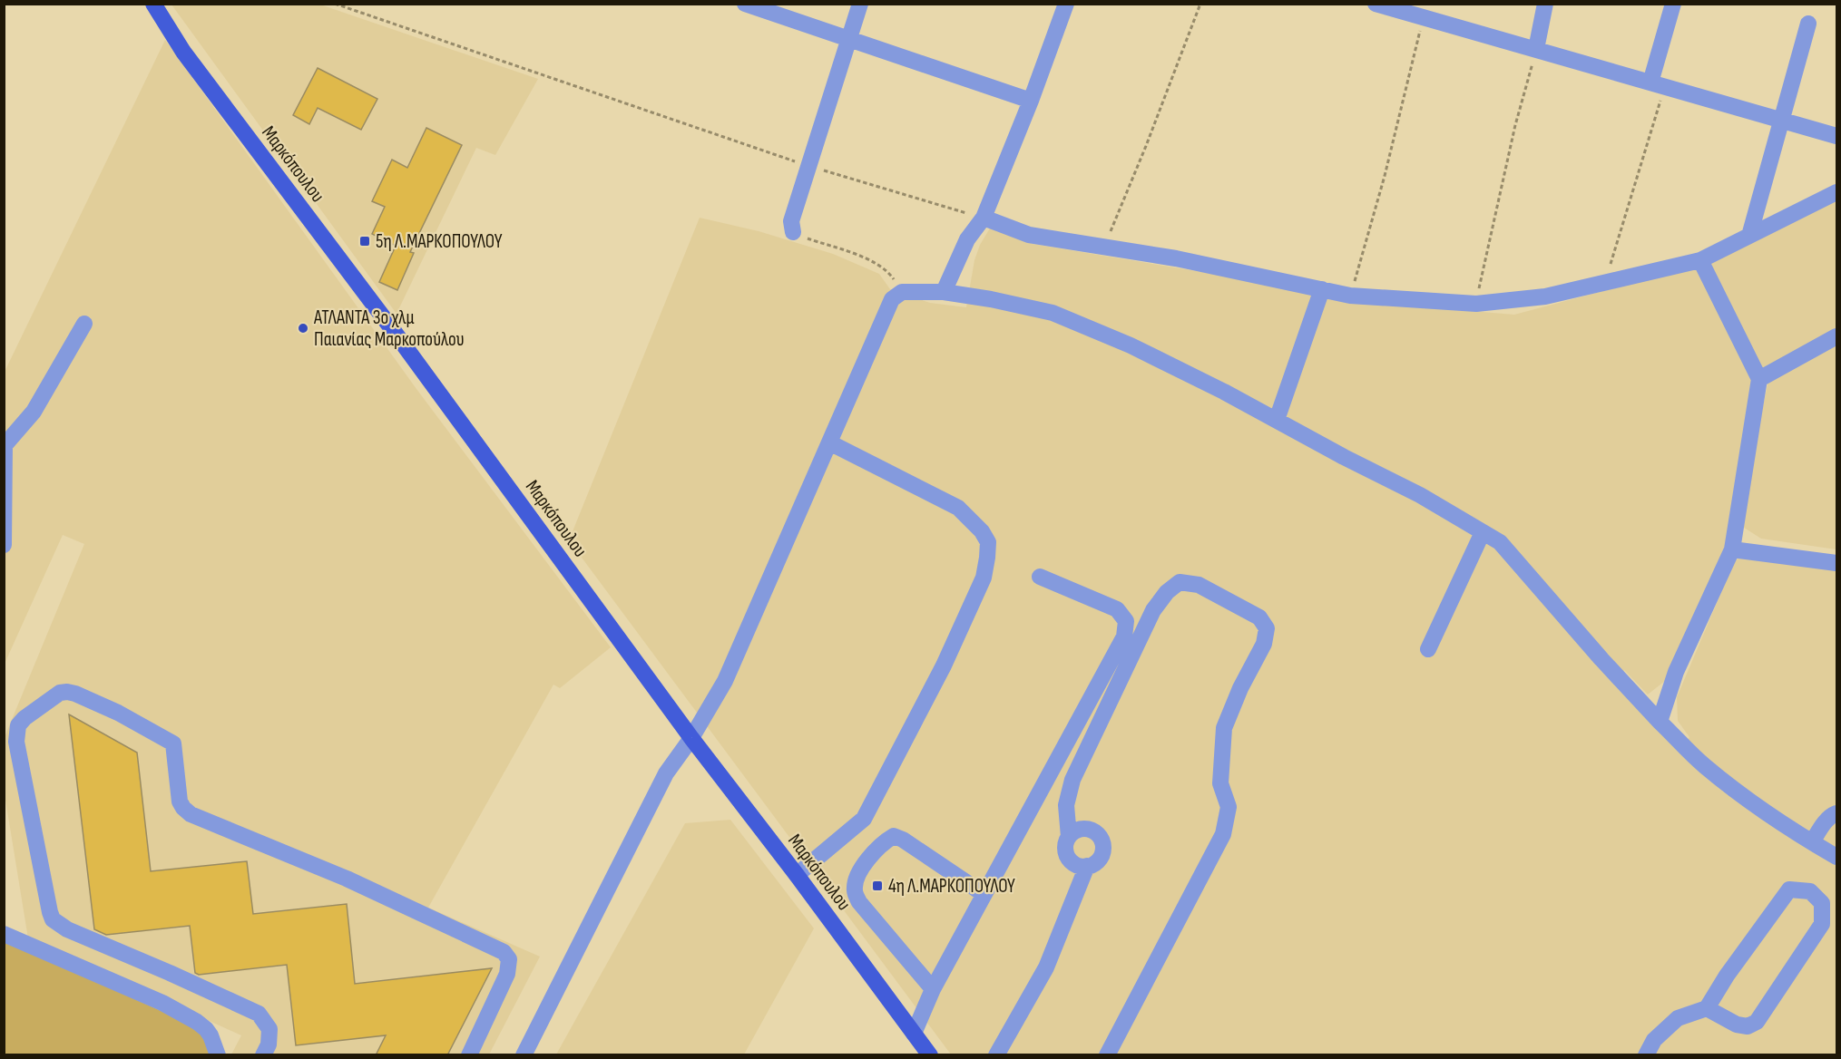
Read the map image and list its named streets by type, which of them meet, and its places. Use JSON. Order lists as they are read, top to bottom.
{
  "streets": {
    "main road": ["Μαρκόπουλου"]
  },
  "places": {
    "transit": ["5η Λ.ΜΑΡΚΟΠΟΥΛΟΥ", "4η Λ.ΜΑΡΚΟΠΟΥΛΟΥ"],
    "other": ["ΑΤΛΑΝΤΑ 3ο χλμ Παιανίας Μαρκοπούλου"]
  }
}
